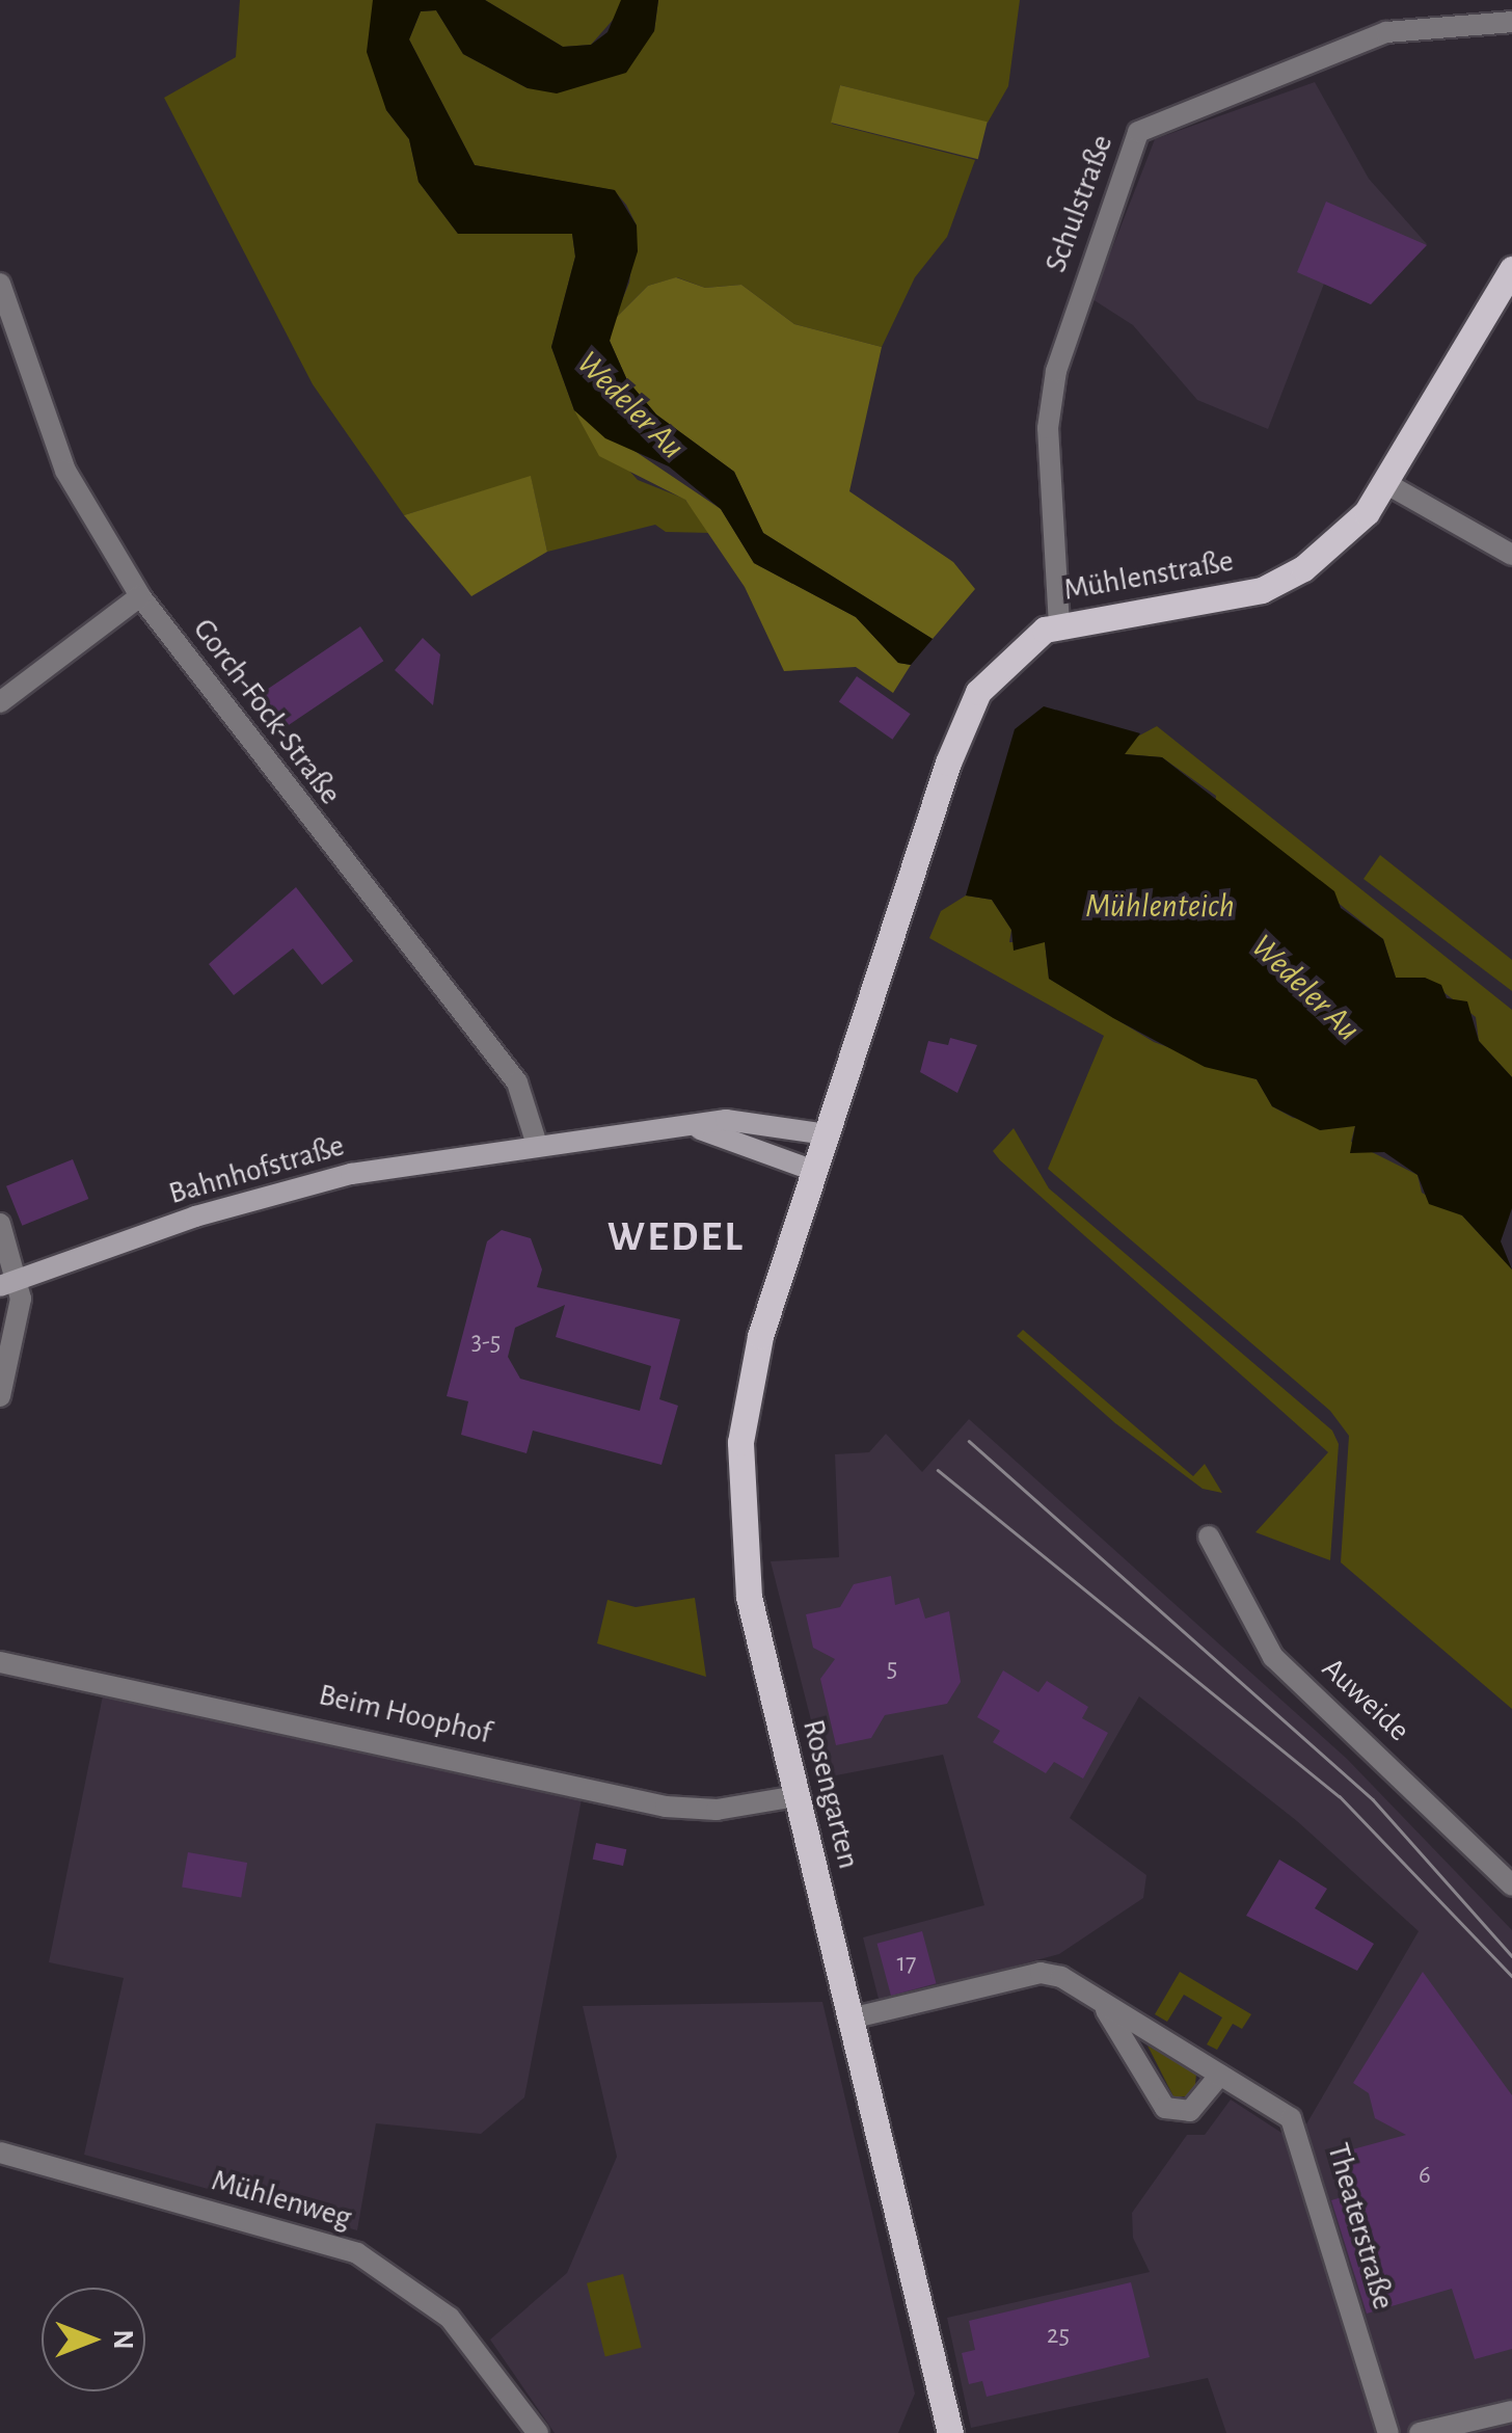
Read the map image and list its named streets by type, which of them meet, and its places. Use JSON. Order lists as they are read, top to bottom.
{
  "streets": {
    "main road": ["Mühlenstraße", "Rosengarten"],
    "street": [
      "Schulstraße",
      "Gorch-Fock-Straße",
      "Bahnhofstraße",
      "Auweide",
      "Beim Hoophof",
      "Mühlenweg",
      "Theaterstraße"
    ]
  },
  "crossings": [
    ["Schulstraße", "Mühlenstraße"],
    ["Mühlenstraße", "Bahnhofstraße"],
    ["Mühlenstraße", "Rosengarten"],
    ["Gorch-Fock-Straße", "Bahnhofstraße"],
    ["Beim Hoophof", "Rosengarten"],
    ["Rosengarten", "Theaterstraße"]
  ],
  "districts": ["WEDEL"],
  "water": ["Wedeler Au", "Mühlenteich"],
  "house_numbers": [
    "3-5",
    "5",
    "17",
    "6",
    "25"
  ],
  "north": "right"
}
